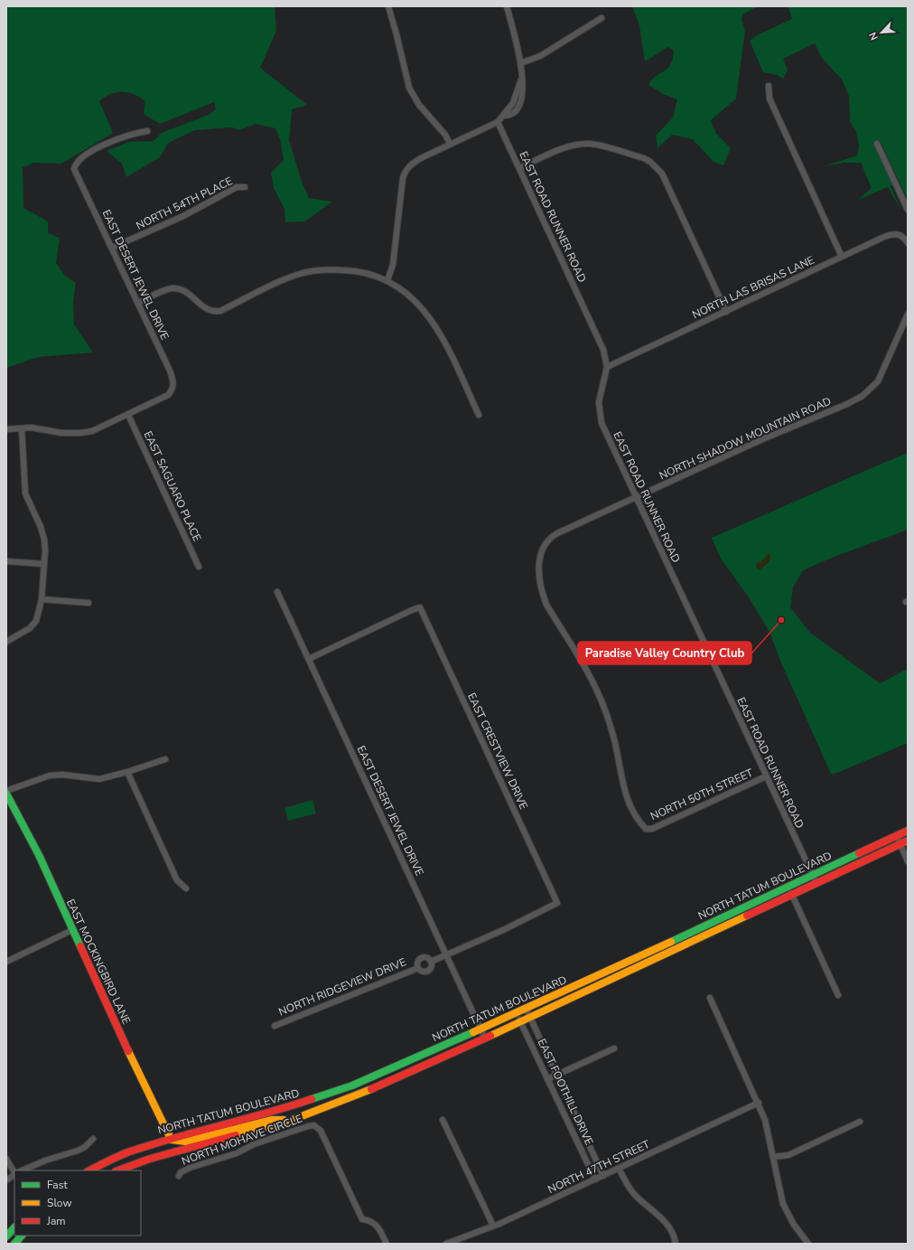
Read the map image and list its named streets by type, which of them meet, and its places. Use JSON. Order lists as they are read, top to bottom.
{
  "streets": {
    "main road": ["NORTH TATUM BOULEVARD", "EAST MOCKINGBIRD LANE"],
    "street": [
      "NORTH 54TH PLACE",
      "EAST ROAD RUNNER ROAD",
      "EAST DESERT JEWEL DRIVE",
      "NORTH LAS BRISAS LANE",
      "NORTH SHADOW MOUNTAIN ROAD",
      "EAST SAGUARO PLACE",
      "EAST CRESTVIEW DRIVE",
      "NORTH 50TH STREET",
      "NORTH RIDGEVIEW DRIVE",
      "EAST FOOTHILL DRIVE",
      "NORTH MOHAVE CIRCLE",
      "NORTH 47TH STREET"
    ]
  },
  "crossings": [
    ["NORTH 54TH PLACE", "EAST DESERT JEWEL DRIVE"],
    ["EAST ROAD RUNNER ROAD", "NORTH LAS BRISAS LANE"],
    ["EAST ROAD RUNNER ROAD", "NORTH SHADOW MOUNTAIN ROAD"],
    ["EAST ROAD RUNNER ROAD", "NORTH 50TH STREET"],
    ["EAST ROAD RUNNER ROAD", "NORTH TATUM BOULEVARD"],
    ["EAST DESERT JEWEL DRIVE", "EAST SAGUARO PLACE"],
    ["EAST DESERT JEWEL DRIVE", "EAST CRESTVIEW DRIVE"],
    ["EAST DESERT JEWEL DRIVE", "NORTH TATUM BOULEVARD"],
    ["EAST DESERT JEWEL DRIVE", "NORTH RIDGEVIEW DRIVE"],
    ["NORTH SHADOW MOUNTAIN ROAD", "NORTH 50TH STREET"],
    ["EAST CRESTVIEW DRIVE", "NORTH RIDGEVIEW DRIVE"],
    ["NORTH TATUM BOULEVARD", "EAST MOCKINGBIRD LANE"],
    ["NORTH TATUM BOULEVARD", "EAST FOOTHILL DRIVE"],
    ["EAST FOOTHILL DRIVE", "NORTH 47TH STREET"]
  ],
  "places": ["Paradise Valley Country Club"],
  "legend": ["Fast", "Slow", "Jam"],
  "north": "bottom left"
}
